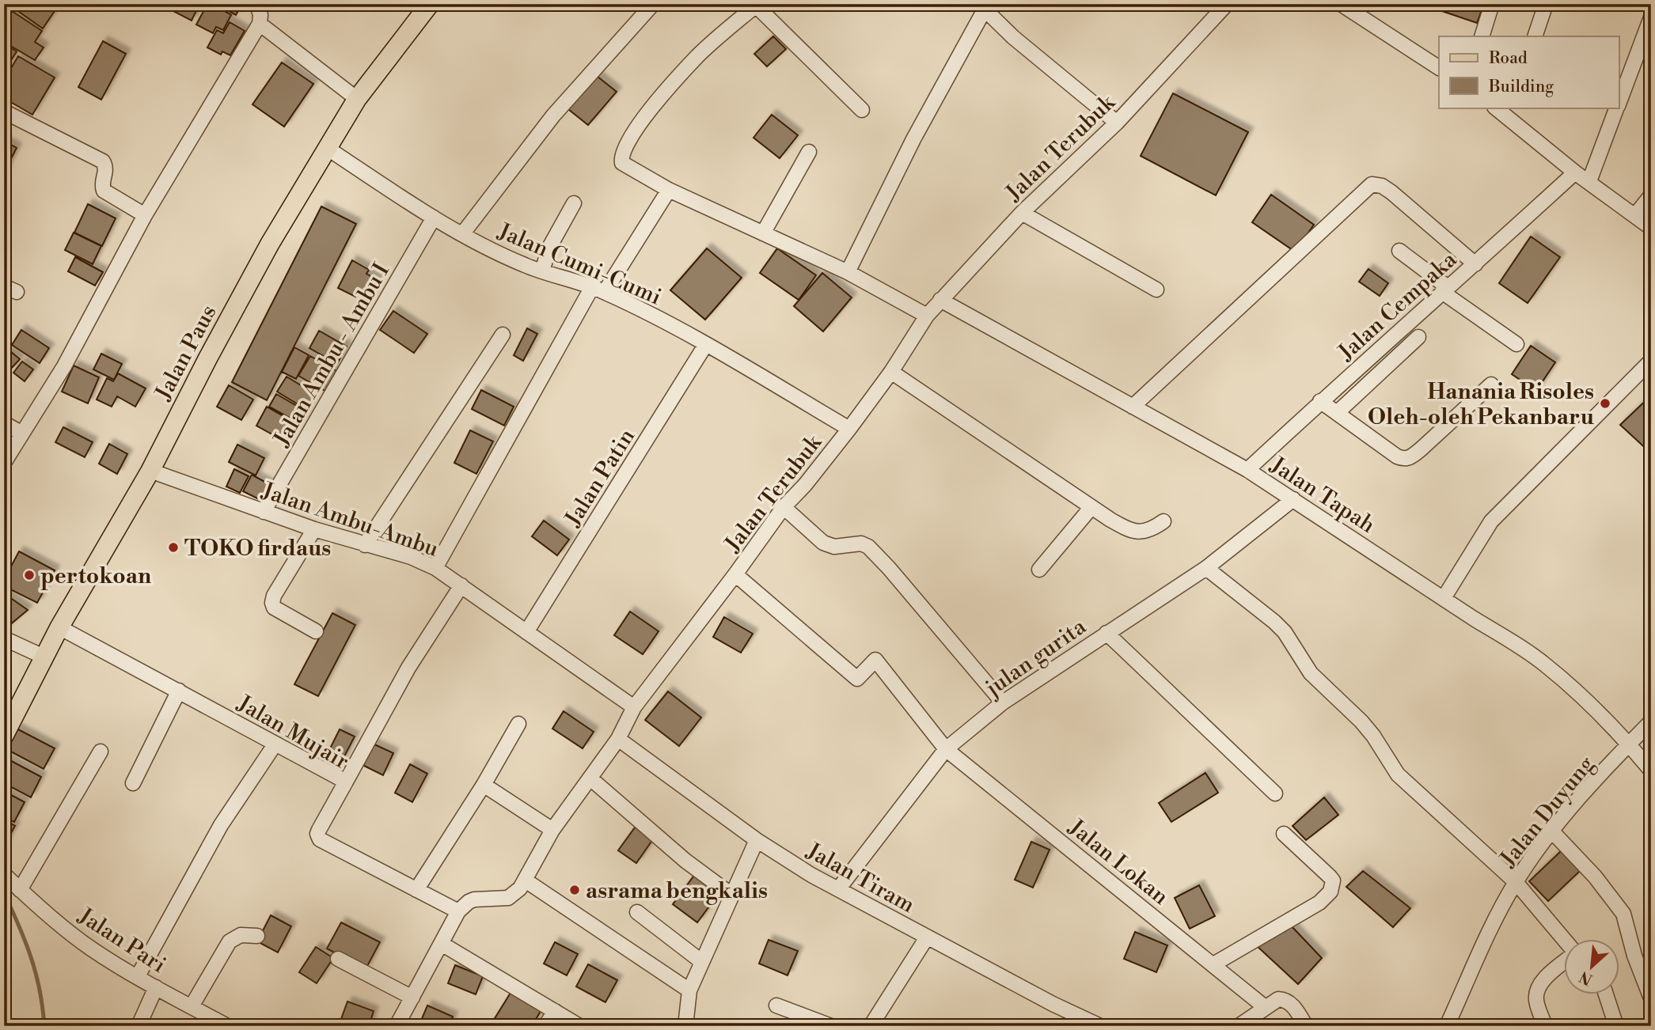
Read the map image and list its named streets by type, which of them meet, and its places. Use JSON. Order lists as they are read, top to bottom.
{
  "streets": {
    "main road": ["Jalan Paus"],
    "street": [
      "Jalan Terubuk",
      "Jalan Cumi-Cumi",
      "Jalan Cempaka",
      "Jalan Ambu - Ambu I",
      "Jalan Patin",
      "Jalan Tapah",
      "Jalan Ambu-Ambu",
      "julan gurita",
      "Jalan Mujair",
      "Jalan Duyung",
      "Jalan Lokan",
      "Jalan Tiram",
      "Jalan Pari"
    ]
  },
  "crossings": [
    ["Jalan Terubuk", "Jalan Cumi-Cumi"],
    ["Jalan Terubuk", "Jalan Tapah"],
    ["Jalan Terubuk", "Jalan Ambu-Ambu"],
    ["Jalan Terubuk", "Jalan Mujair"],
    ["Jalan Terubuk", "Jalan Lokan"],
    ["Jalan Terubuk", "Jalan Tiram"],
    ["Jalan Cumi-Cumi", "Jalan Paus"],
    ["Jalan Cumi-Cumi", "Jalan Ambu - Ambu I"],
    ["Jalan Cumi-Cumi", "Jalan Patin"],
    ["Jalan Cempaka", "Jalan Tapah"],
    ["Jalan Paus", "Jalan Ambu-Ambu"],
    ["Jalan Paus", "Jalan Mujair"],
    ["Jalan Ambu - Ambu I", "Jalan Ambu-Ambu"],
    ["Jalan Patin", "Jalan Ambu-Ambu"],
    ["Jalan Tapah", "julan gurita"],
    ["Jalan Tapah", "Jalan Duyung"],
    ["julan gurita", "Jalan Lokan"],
    ["julan gurita", "Jalan Tiram"]
  ],
  "places": [
    "Hanania Risoles Oleh-oleh Pekanbaru",
    "TOKO firdaus",
    "pertokoan",
    "asrama bengkalis"
  ],
  "legend": ["Road", "Building"],
  "north": "bottom left"
}
